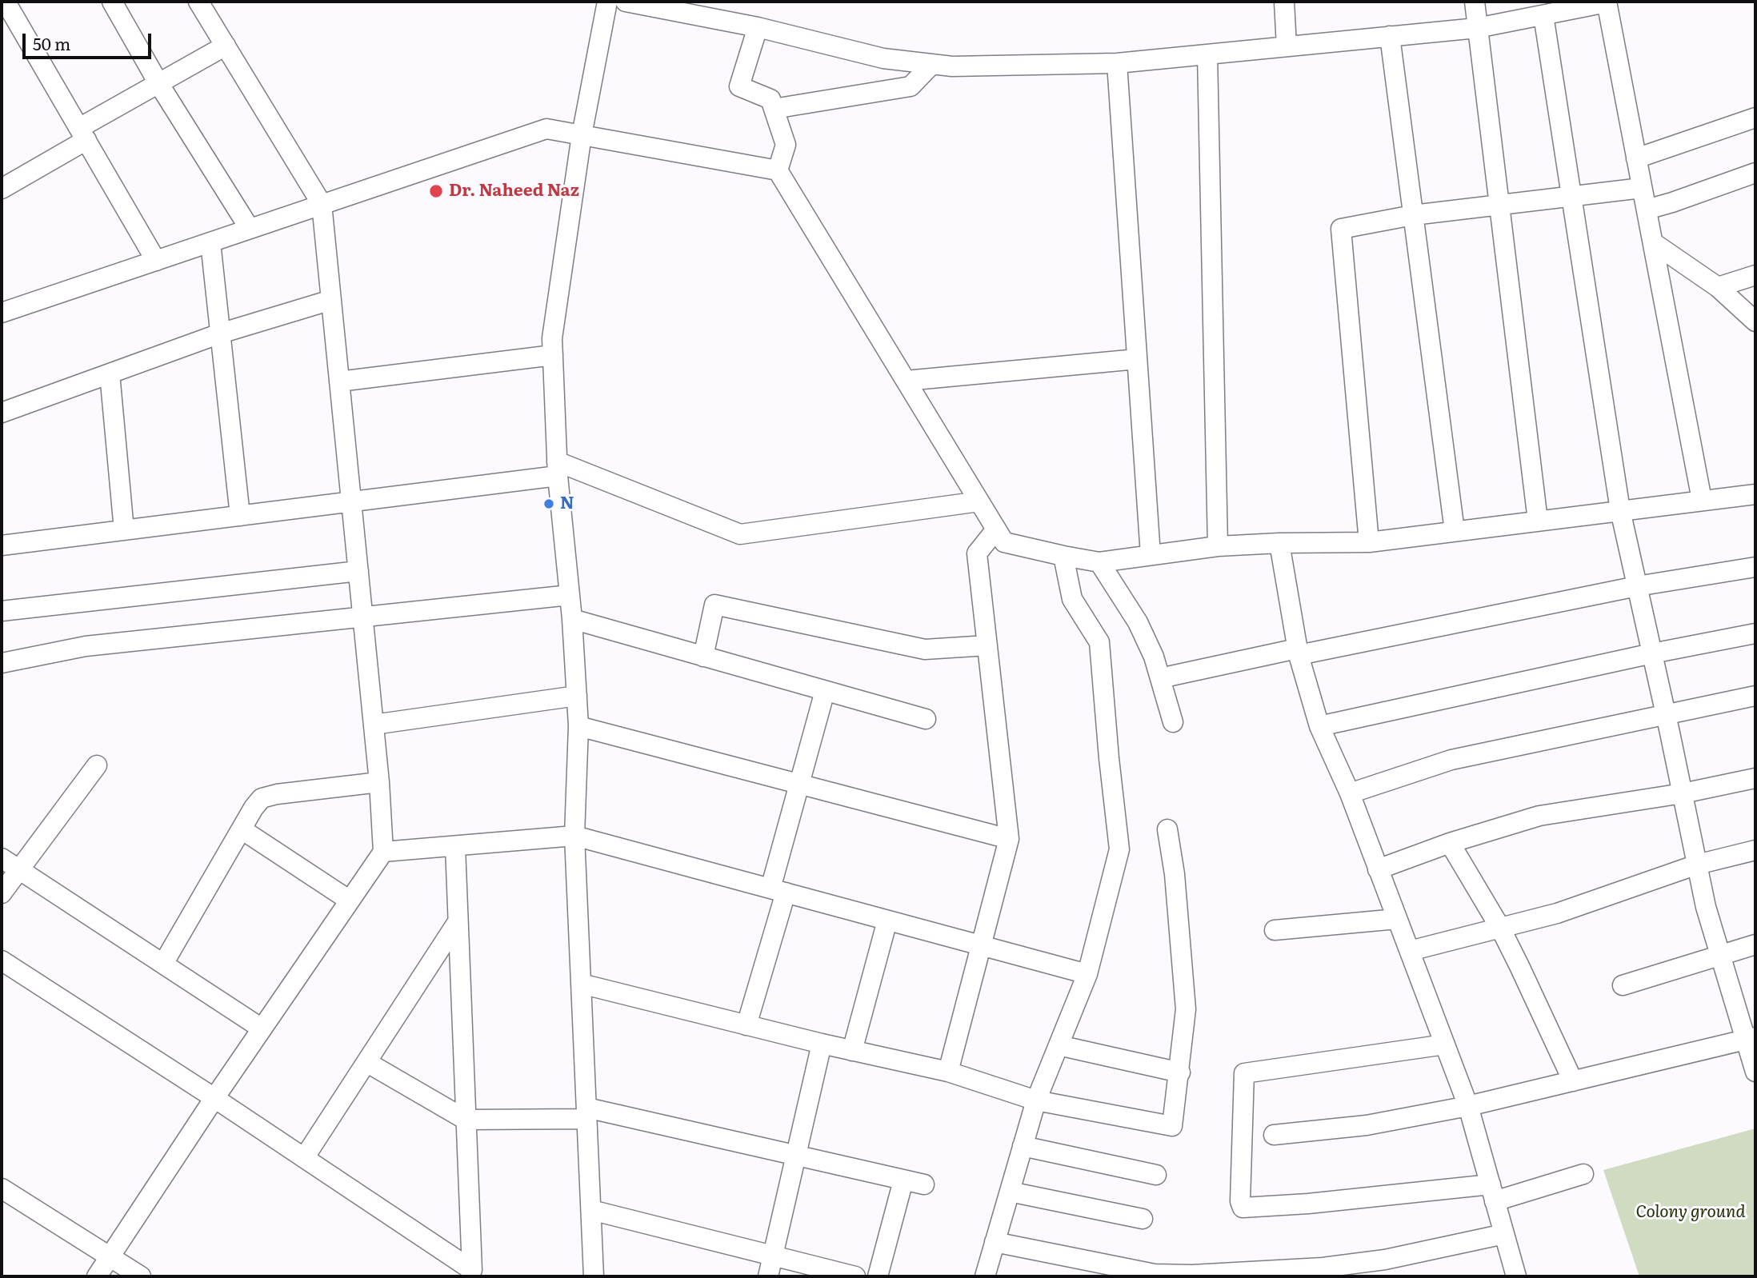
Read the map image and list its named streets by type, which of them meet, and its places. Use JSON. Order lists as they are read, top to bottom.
{
  "parks": ["Colony ground"],
  "places": ["Dr. Naheed Naz", "N"],
  "scale_bar": "50 m"
}
